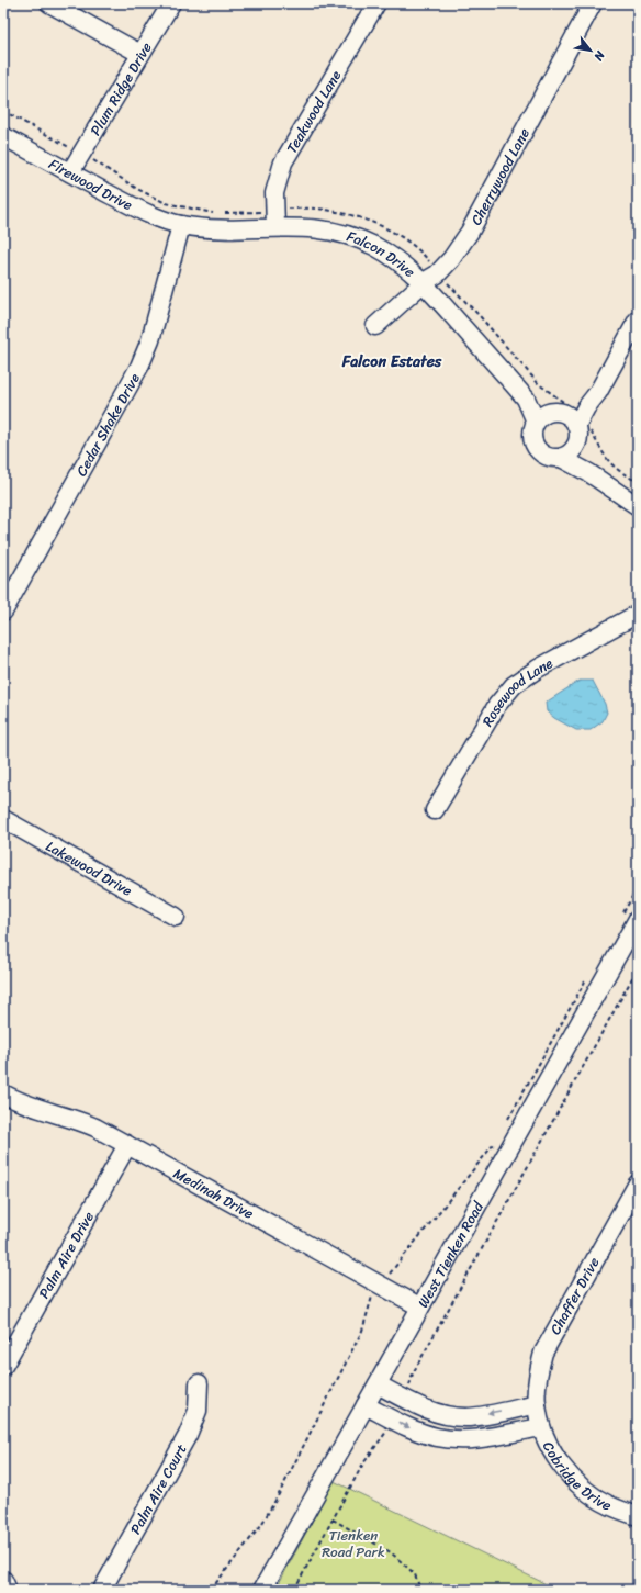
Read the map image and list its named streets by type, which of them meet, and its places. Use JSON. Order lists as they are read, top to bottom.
{
  "streets": {
    "street": [
      "Plum Ridge Drive",
      "Teakwood Lane",
      "Cherrywood Lane",
      "Firewood Drive",
      "Falcon Drive",
      "Cedar Shake Drive",
      "Rosewood Lane",
      "Lakewood Drive",
      "Medinah Drive",
      "West Tienken Road",
      "Palm Aire Drive",
      "Chaffer Drive",
      "Cobridge Drive",
      "Palm Aire Court"
    ]
  },
  "crossings": [
    ["Plum Ridge Drive", "Firewood Drive"],
    ["Teakwood Lane", "Falcon Drive"],
    ["Cherrywood Lane", "Falcon Drive"],
    ["Firewood Drive", "Falcon Drive"],
    ["Firewood Drive", "Cedar Shake Drive"],
    ["Falcon Drive", "Cedar Shake Drive"],
    ["Medinah Drive", "West Tienken Road"],
    ["Medinah Drive", "Palm Aire Drive"],
    ["Chaffer Drive", "Cobridge Drive"]
  ],
  "districts": ["Falcon Estates"],
  "parks": ["Tienken Road Park"],
  "north": "bottom right"
}
